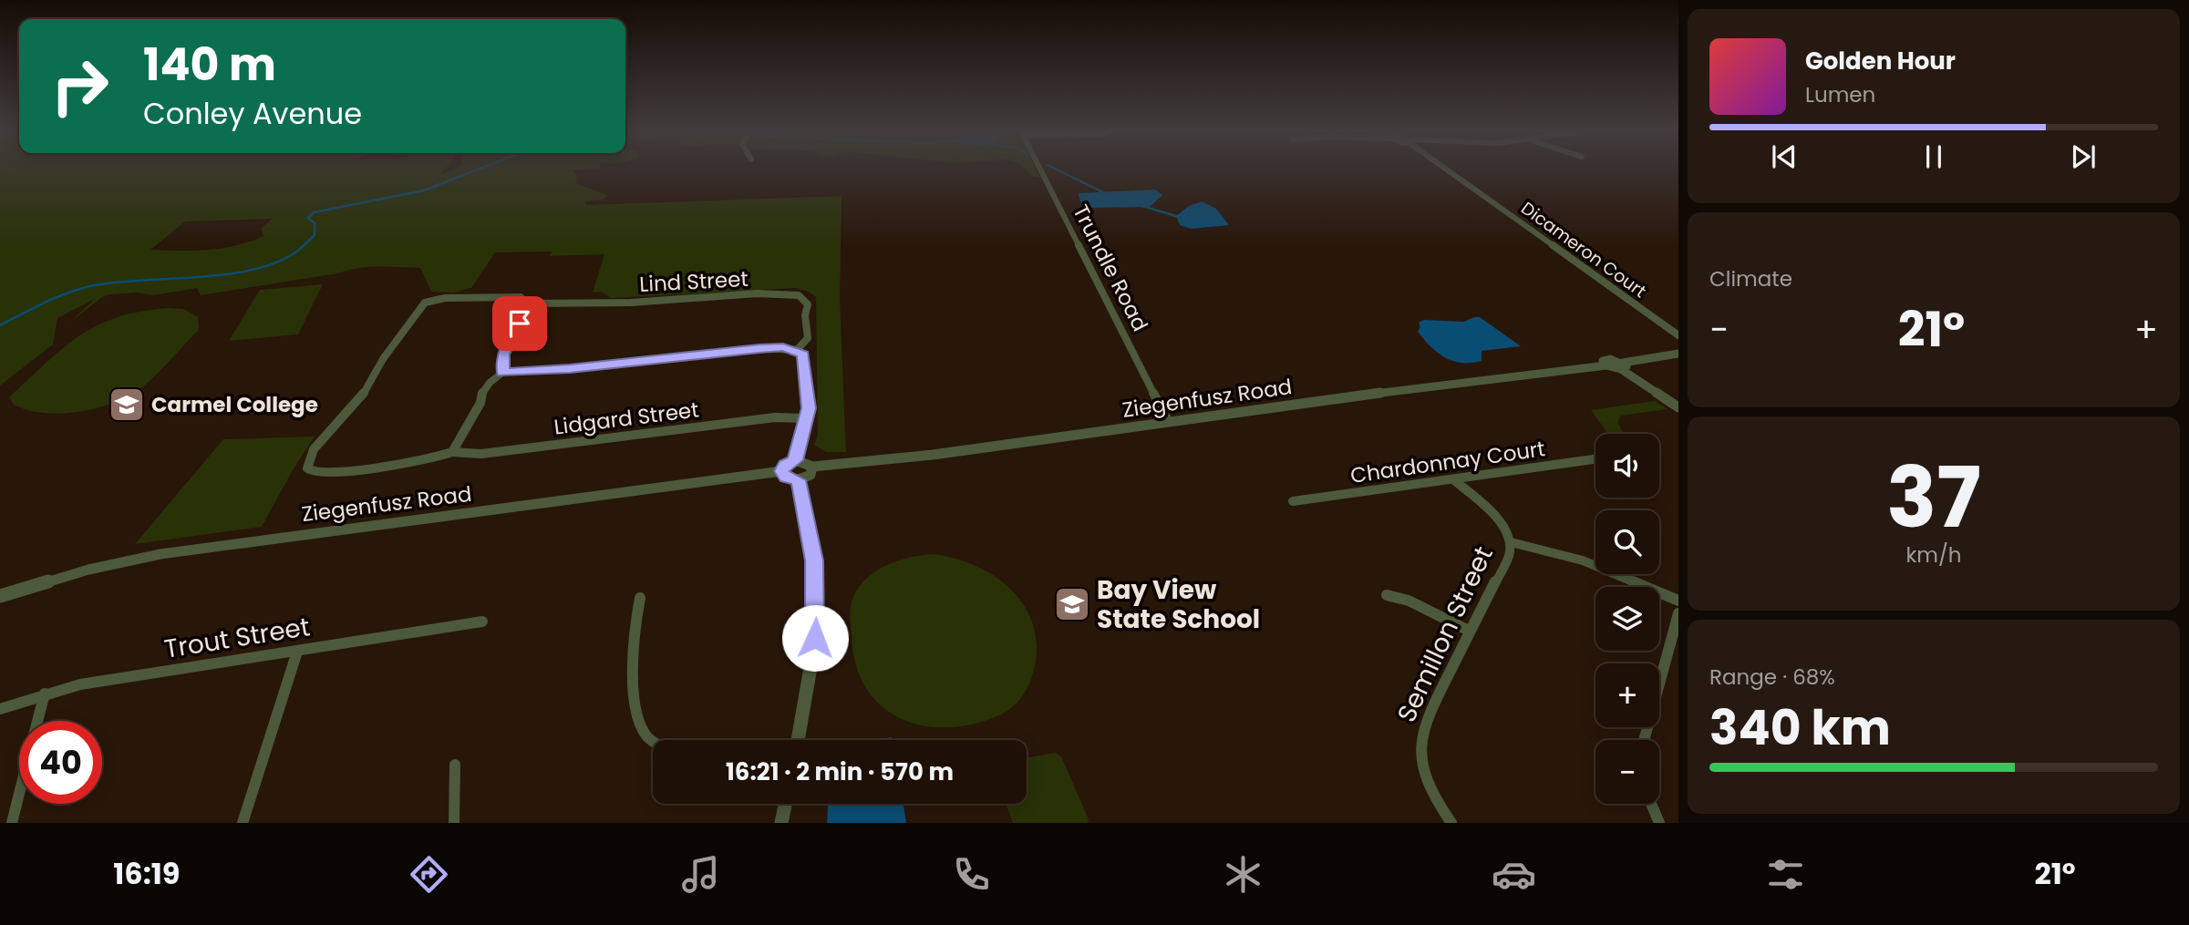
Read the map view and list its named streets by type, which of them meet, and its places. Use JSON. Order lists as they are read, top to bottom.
{
  "streets": {
    "street": [
      "Dicameron Court",
      "Trundle Road",
      "Lind Street",
      "Ziegenfusz Road",
      "Lidgard Street",
      "Chardonnay Court",
      "Semillon Street",
      "Trout Street"
    ]
  },
  "crossings": [
    ["Trundle Road", "Ziegenfusz Road"],
    ["Lind Street", "Lidgard Street"],
    ["Chardonnay Court", "Semillon Street"]
  ],
  "places": {
    "school or university": ["Carmel College", "Bay View State School"]
  },
  "page": {
    "turn": ["140 m", "Conley Avenue"],
    "song": ["Golden Hour", "Lumen"],
    "tile": [
      "Climate",
      ["37", "km/h"],
      ["Range · 68%", "340 km"]
    ],
    "heat": ["−", "21°", "+"],
    "map_buttons": ["+", "−"],
    "limit": "40",
    "trip": "16:21 · 2 min · 570 m",
    "tabs": ["16:19", "21°"]
  }
}
